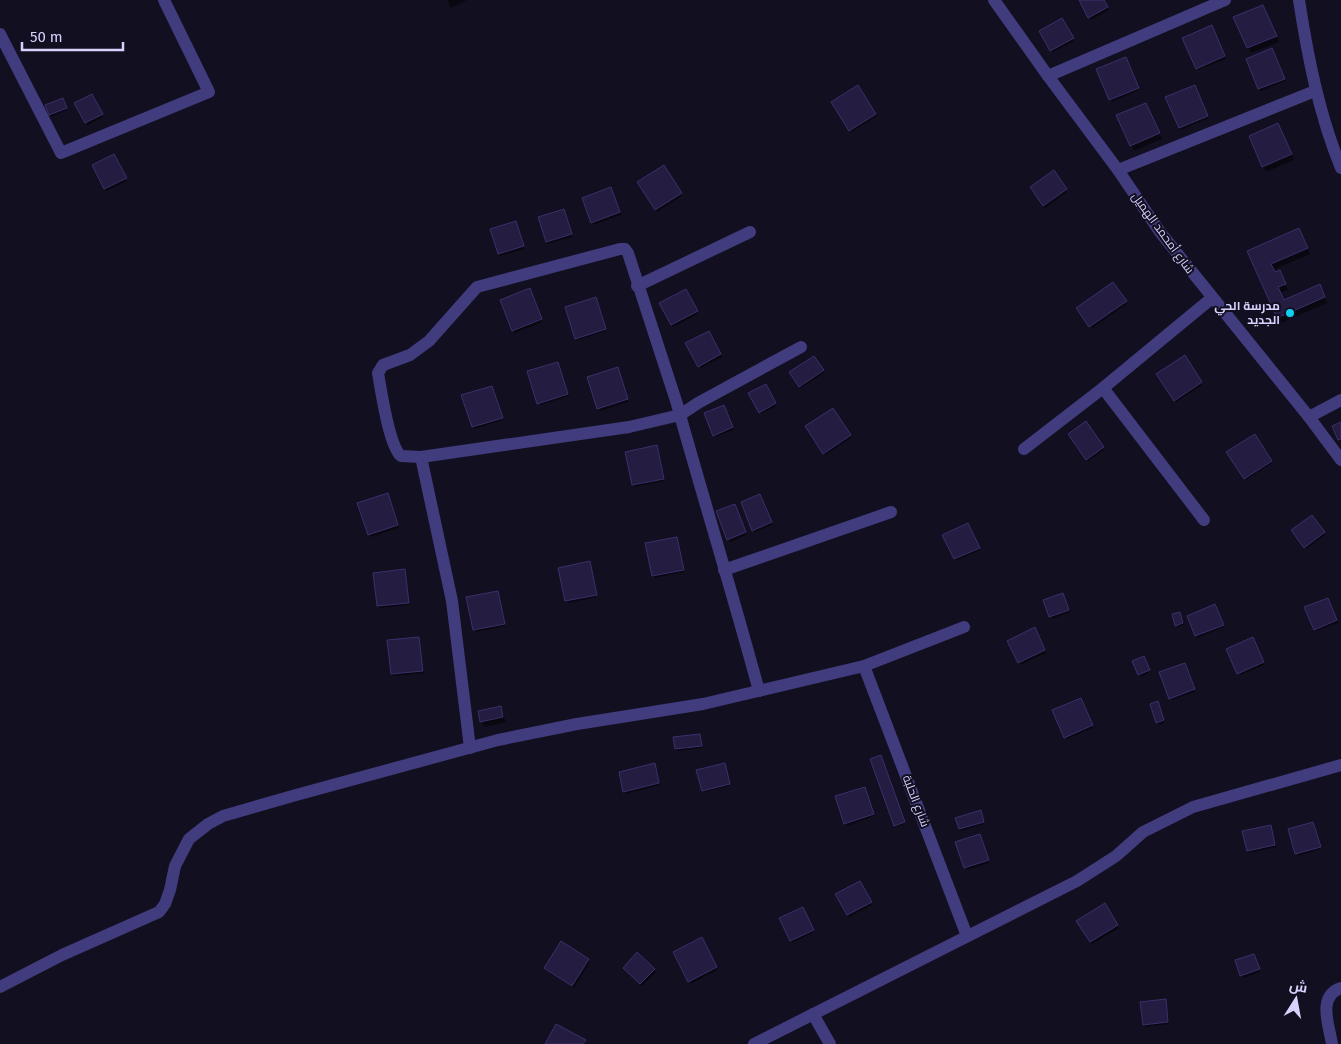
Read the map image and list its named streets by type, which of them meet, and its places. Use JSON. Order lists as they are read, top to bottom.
{
  "streets": {
    "street": ["شارع أمحمد الهميل", "شارع الحلبة"]
  },
  "places": ["مدرسة الحي الجديد"],
  "scale_bar": "50 m",
  "north": "top"
}
